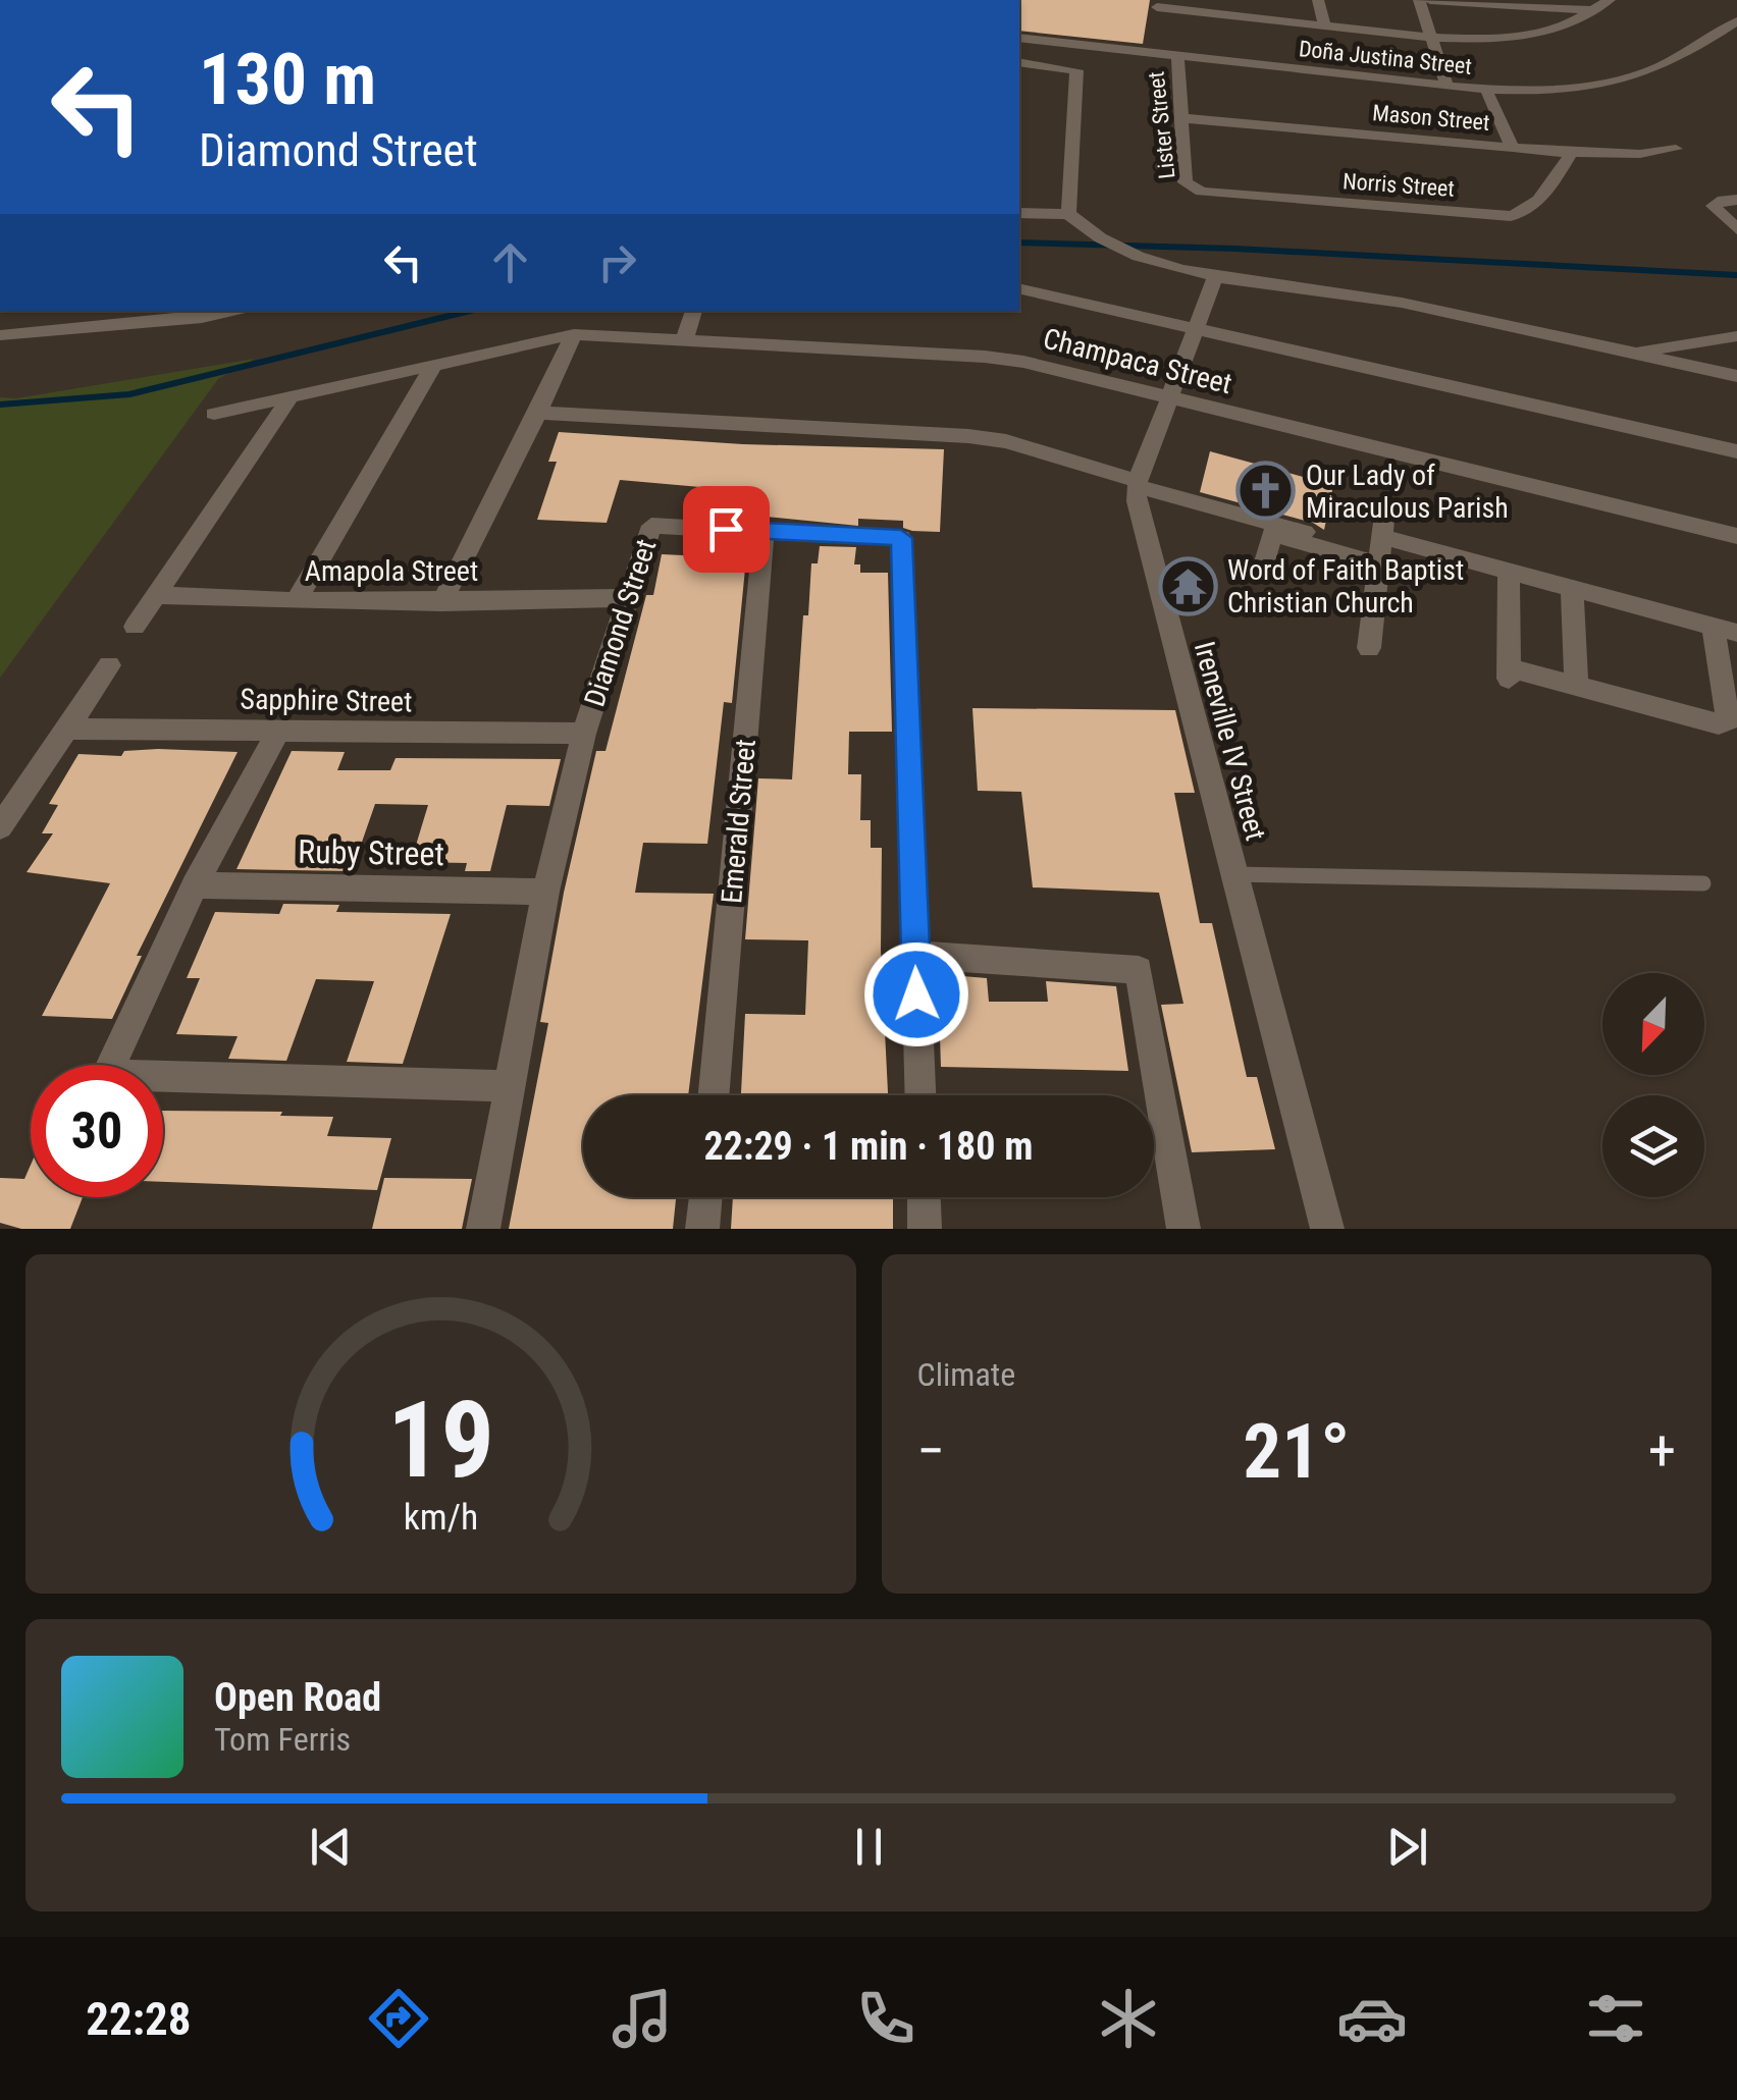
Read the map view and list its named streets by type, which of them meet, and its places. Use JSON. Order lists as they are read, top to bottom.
{
  "streets": {
    "street": [
      "Doña Justina Street",
      "Mason Street",
      "Lister Street",
      "Norris Street",
      "Champaca Street",
      "Amapola Street",
      "Diamond Street",
      "Sapphire Street",
      "Ireneville IV Street",
      "Emerald Street",
      "Ruby Street"
    ]
  },
  "crossings": [
    ["Doña Justina Street", "Lister Street"],
    ["Mason Street", "Lister Street"],
    ["Mason Street", "Norris Street"],
    ["Lister Street", "Norris Street"],
    ["Amapola Street", "Diamond Street"],
    ["Diamond Street", "Sapphire Street"],
    ["Diamond Street", "Emerald Street"],
    ["Diamond Street", "Ruby Street"]
  ],
  "places": {
    "church": ["Our Lady of Miraculous Parish"],
    "temple": ["Word of Faith Baptist Christian Church"]
  },
  "north": "bottom left",
  "page": {
    "turn": ["130 m", "Diamond Street"],
    "limit": "30",
    "trip": "22:29 · 1 min · 180 m",
    "tile": "Climate",
    "heat": ["−", "21°", "+"],
    "song": ["Open Road", "Tom Ferris"],
    "tabs": "22:28",
    "gauge": ["19", "km/h"]
  }
}
